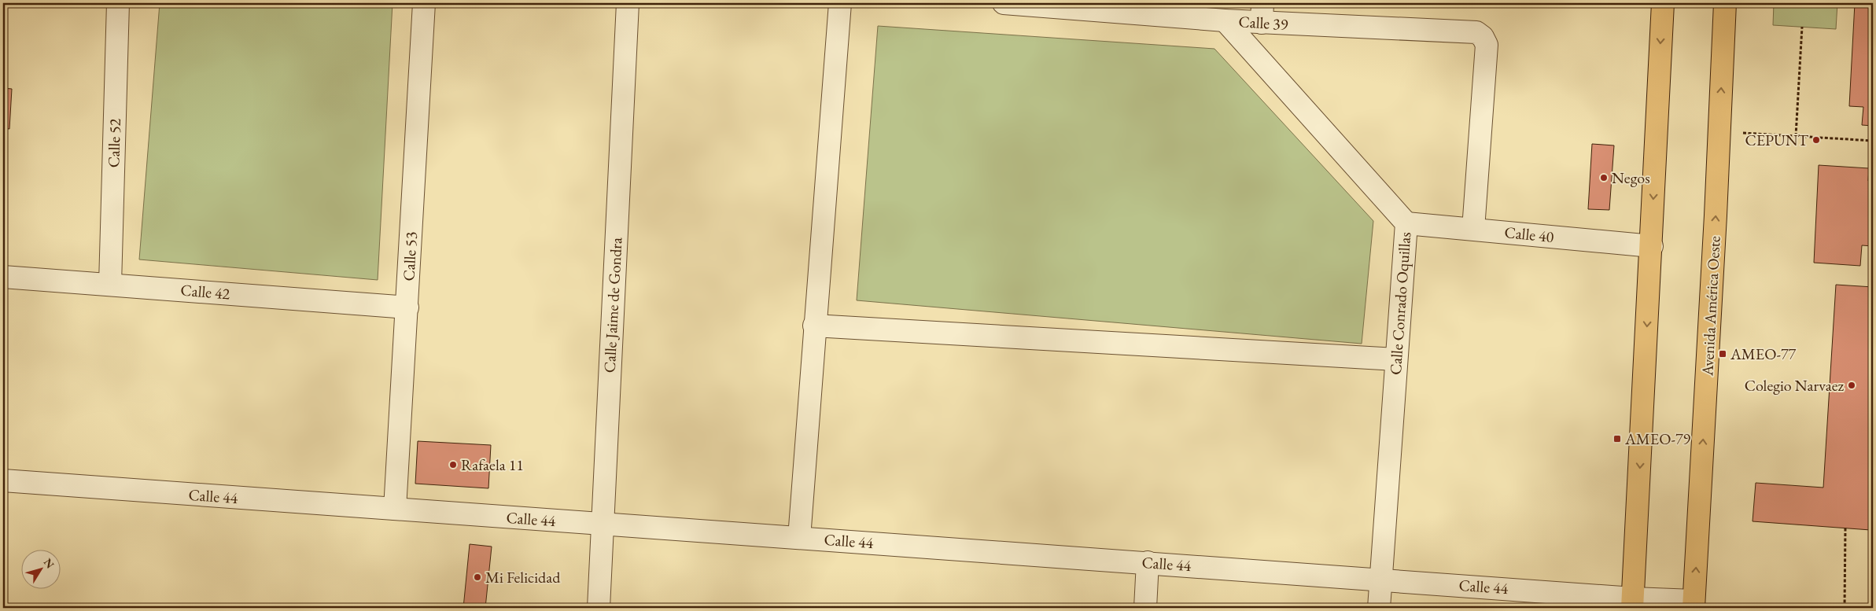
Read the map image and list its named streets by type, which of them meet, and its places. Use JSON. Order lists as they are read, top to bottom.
{
  "streets": {
    "main road": ["Avenida América Oeste"],
    "street": [
      "Calle 39",
      "Calle 52",
      "Calle 40",
      "Calle 53",
      "Calle 42",
      "Calle Conrado Oquillas",
      "Calle Jaime de Gondra",
      "Calle 44"
    ]
  },
  "crossings": [
    ["Calle 39", "Calle 40"],
    ["Calle 39", "Calle Conrado Oquillas"],
    ["Calle 52", "Calle 42"],
    ["Calle 40", "Calle Conrado Oquillas"],
    ["Calle 53", "Calle 42"],
    ["Calle 53", "Calle 44"],
    ["Calle Conrado Oquillas", "Calle 44"],
    ["Calle Jaime de Gondra", "Calle 44"],
    ["Avenida América Oeste", "Calle 44"]
  ],
  "places": {
    "other": [
      "CEPUNT",
      "Negos",
      "Colegio Narvaez",
      "Rafaela 11",
      "Mi Felicidad"
    ],
    "transit": ["AMEO-77", "AMEO-79"]
  },
  "north": "top right"
}
